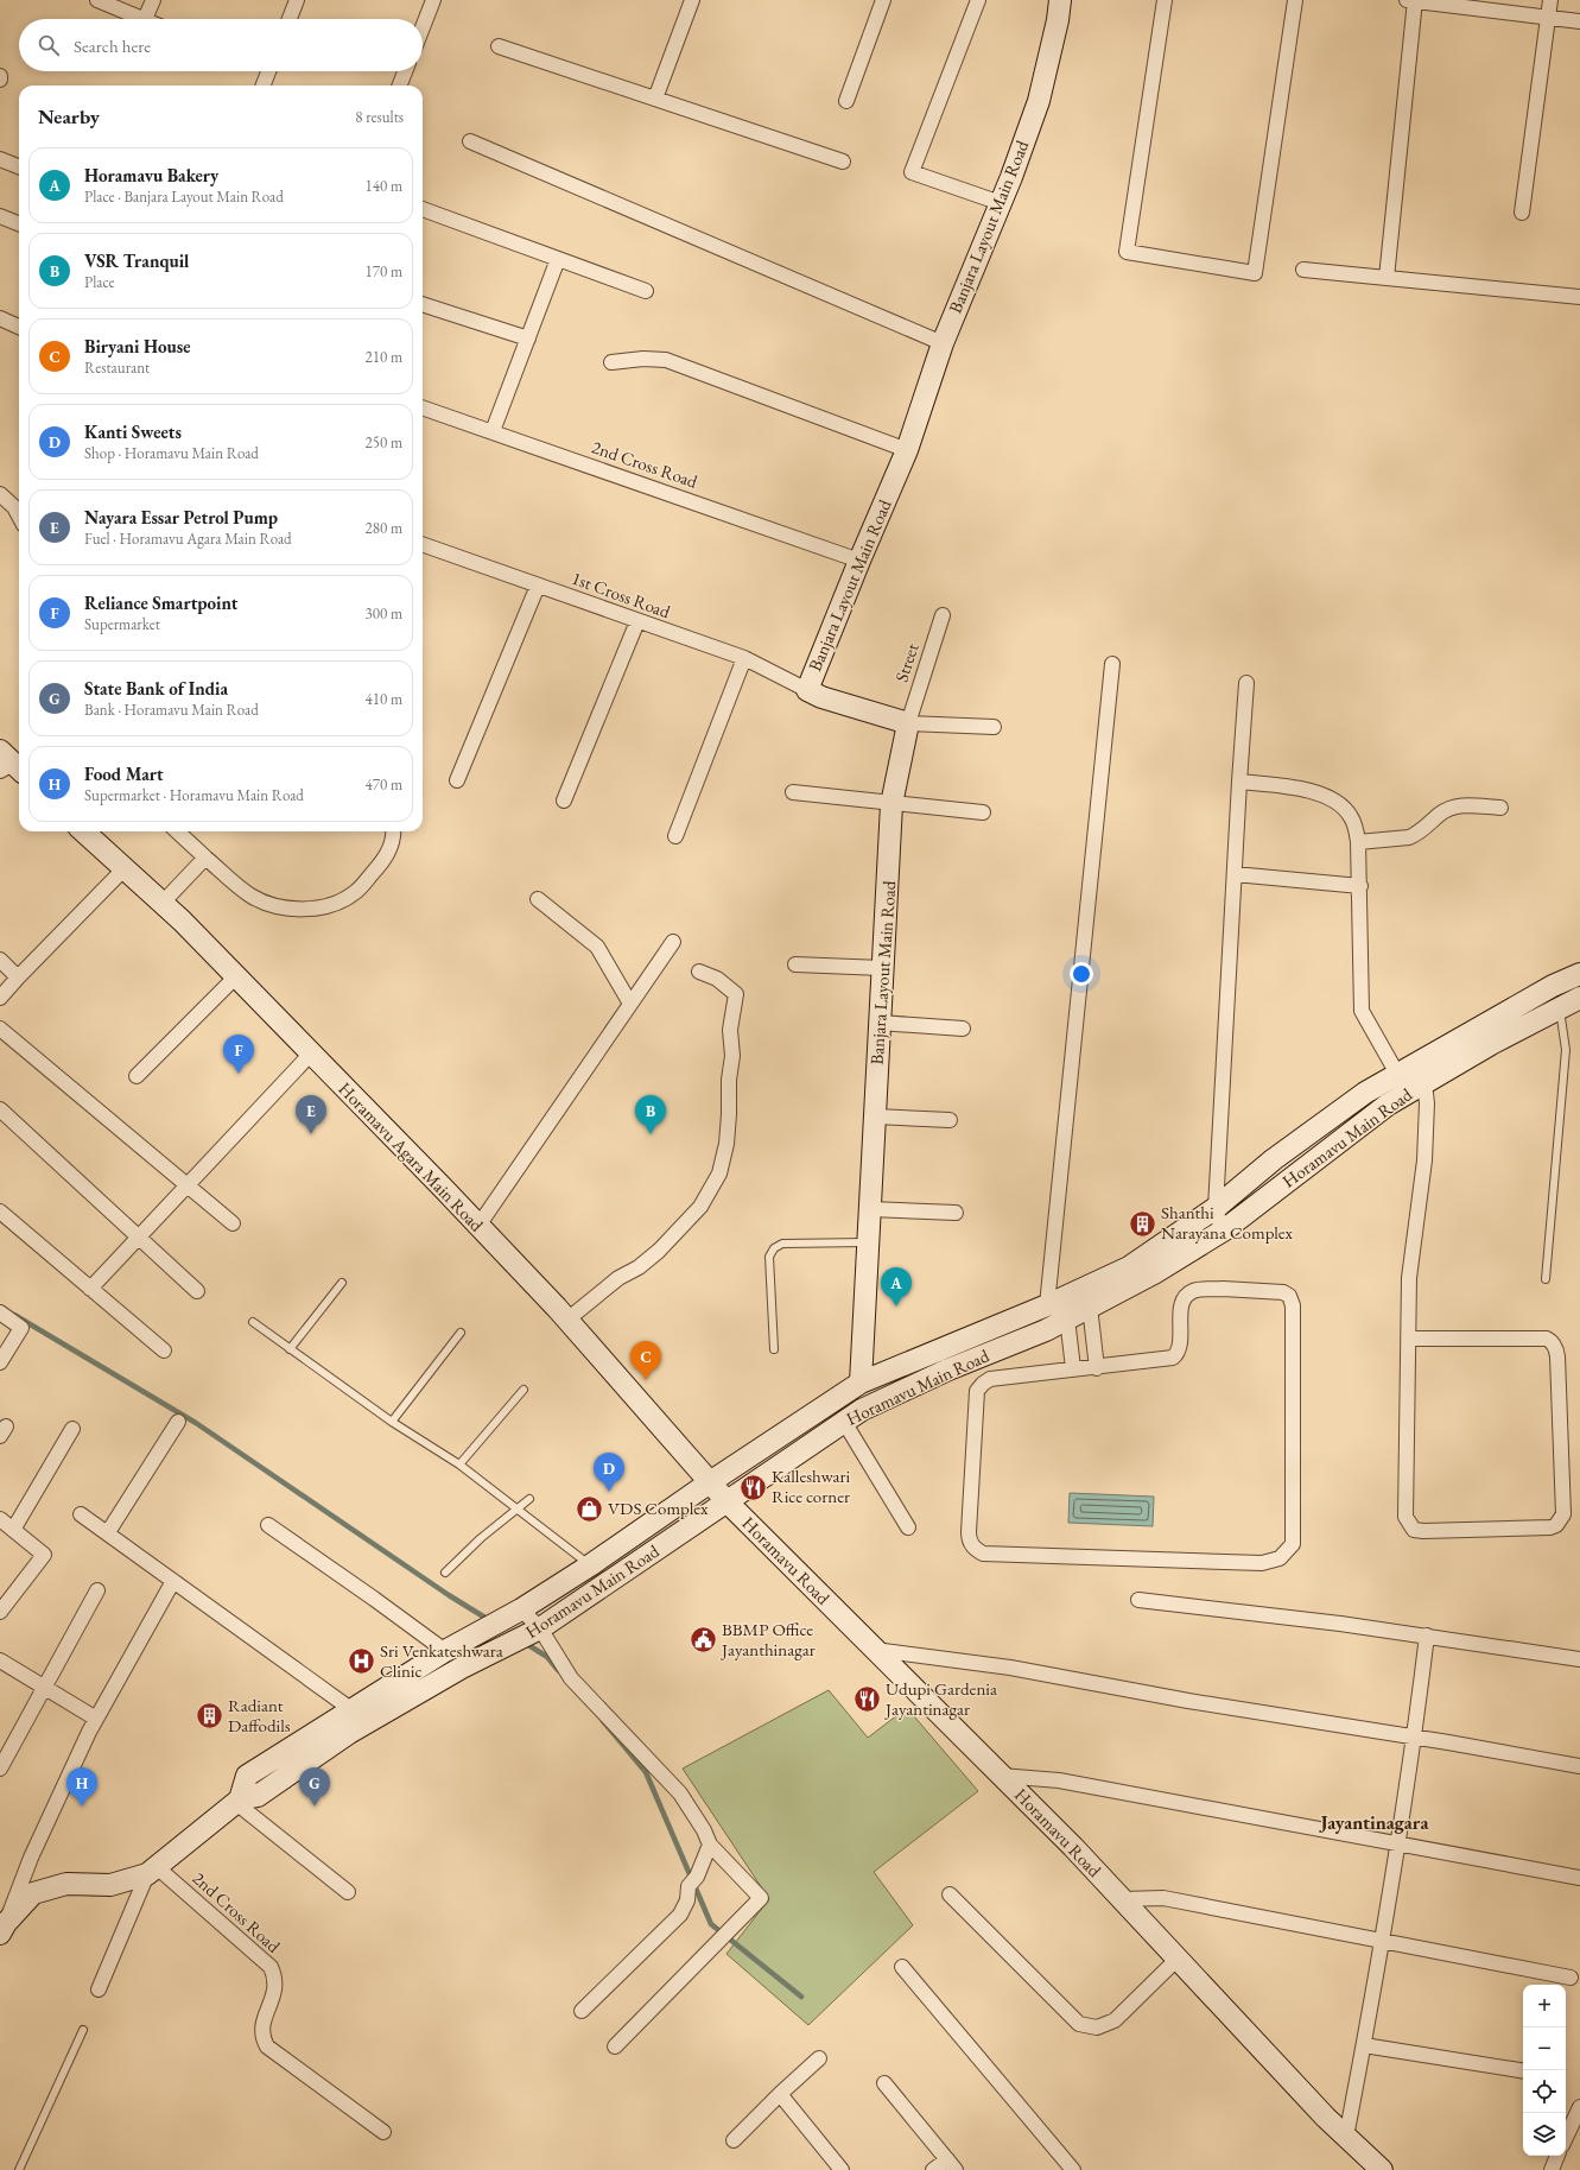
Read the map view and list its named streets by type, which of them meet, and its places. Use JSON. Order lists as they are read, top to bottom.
{
  "streets": {
    "main road": [
      "Banjara Layout Main Road",
      "Horamavu Main Road",
      "Horamavu Agara Main Road",
      "Horamavu Road"
    ],
    "street": ["2nd Cross Road", "1st Cross Road", "Street"]
  },
  "crossings": [
    ["Banjara Layout Main Road", "2nd Cross Road"],
    ["Banjara Layout Main Road", "1st Cross Road"],
    ["Banjara Layout Main Road", "Street"],
    ["Banjara Layout Main Road", "Horamavu Main Road"],
    ["2nd Cross Road", "Horamavu Main Road"],
    ["Horamavu Main Road", "Horamavu Agara Main Road"],
    ["Horamavu Main Road", "Horamavu Road"],
    ["Horamavu Agara Main Road", "Horamavu Road"]
  ],
  "districts": ["Jayantinagara"],
  "places": {
    "building": ["Shanthi Narayana Complex", "Radiant Daffodils"],
    "restaurant": ["Kalleshwari Rice corner", "Udupi Gardenia Jayantinagar"],
    "shop": ["VDS Complex"],
    "public building": ["BBMP Office Jayanthinagar"],
    "hospital": ["Sri Venkateshwara Clinic"]
  },
  "page": {
    "search": "Search here",
    "heading": ["Nearby", "8 results"],
    "list": [
      {
        "mark": "A",
        "name": "Horamavu Bakery",
        "note": "Place · Banjara Layout Main Road",
        "value": "140 m"
      },
      {
        "mark": "B",
        "name": "VSR Tranquil",
        "note": "Place",
        "value": "170 m"
      },
      {
        "mark": "C",
        "name": "Biryani House",
        "note": "Restaurant",
        "value": "210 m"
      },
      {
        "mark": "D",
        "name": "Kanti Sweets",
        "note": "Shop · Horamavu Main Road",
        "value": "250 m"
      },
      {
        "mark": "E",
        "name": "Nayara Essar Petrol Pump",
        "note": "Fuel · Horamavu Agara Main Road",
        "value": "280 m"
      },
      {
        "mark": "F",
        "name": "Reliance Smartpoint",
        "note": "Supermarket",
        "value": "300 m"
      },
      {
        "mark": "G",
        "name": "State Bank of India",
        "note": "Bank · Horamavu Main Road",
        "value": "410 m"
      },
      {
        "mark": "H",
        "name": "Food Mart",
        "note": "Supermarket · Horamavu Main Road",
        "value": "470 m"
      }
    ],
    "pins": [
      "F",
      "B",
      "E",
      "A",
      "C",
      "D",
      "G",
      "H"
    ],
    "map_buttons": ["+", "−"]
  }
}
